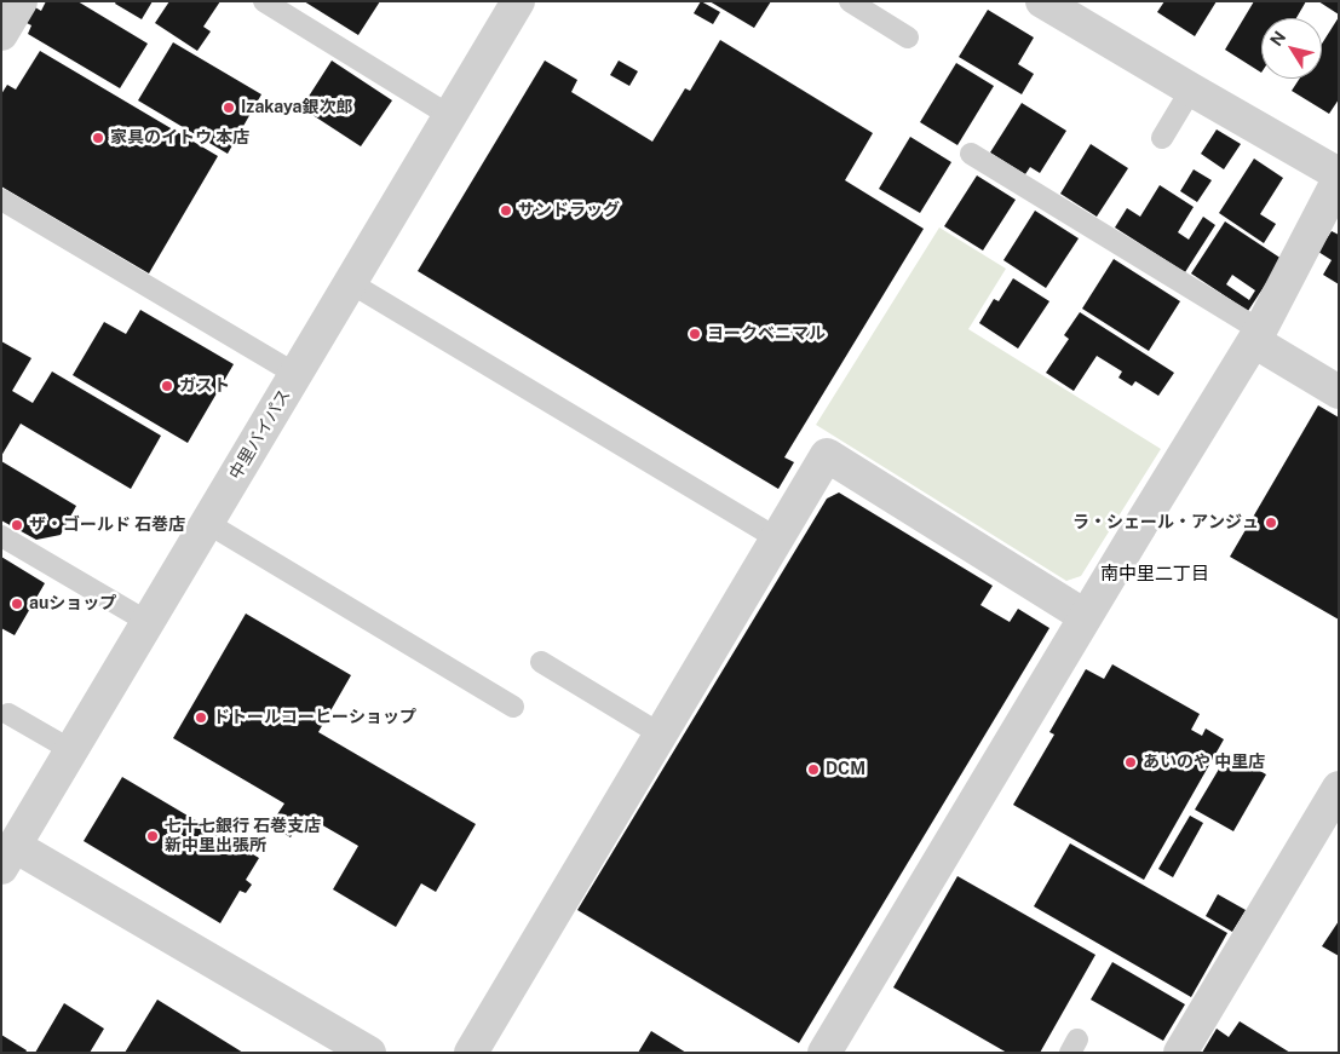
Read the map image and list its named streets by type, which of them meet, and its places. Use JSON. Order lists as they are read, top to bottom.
{
  "streets": {
    "street": ["中里バイパス"]
  },
  "districts": ["南中里二丁目"],
  "places": [
    "Izakaya銀次郎",
    "家具のイトウ 本店",
    "サンドラッグ",
    "ヨークベニマル",
    "ガスト",
    "ラ・シェール・アンジュ",
    "ザ・ゴールド 石巻店",
    "auショップ",
    "ドトールコーヒーショップ",
    "あいのや 中里店",
    "DCM",
    "七十七銀行 石巻支店 新中里出張所"
  ],
  "north": "top left"
}
